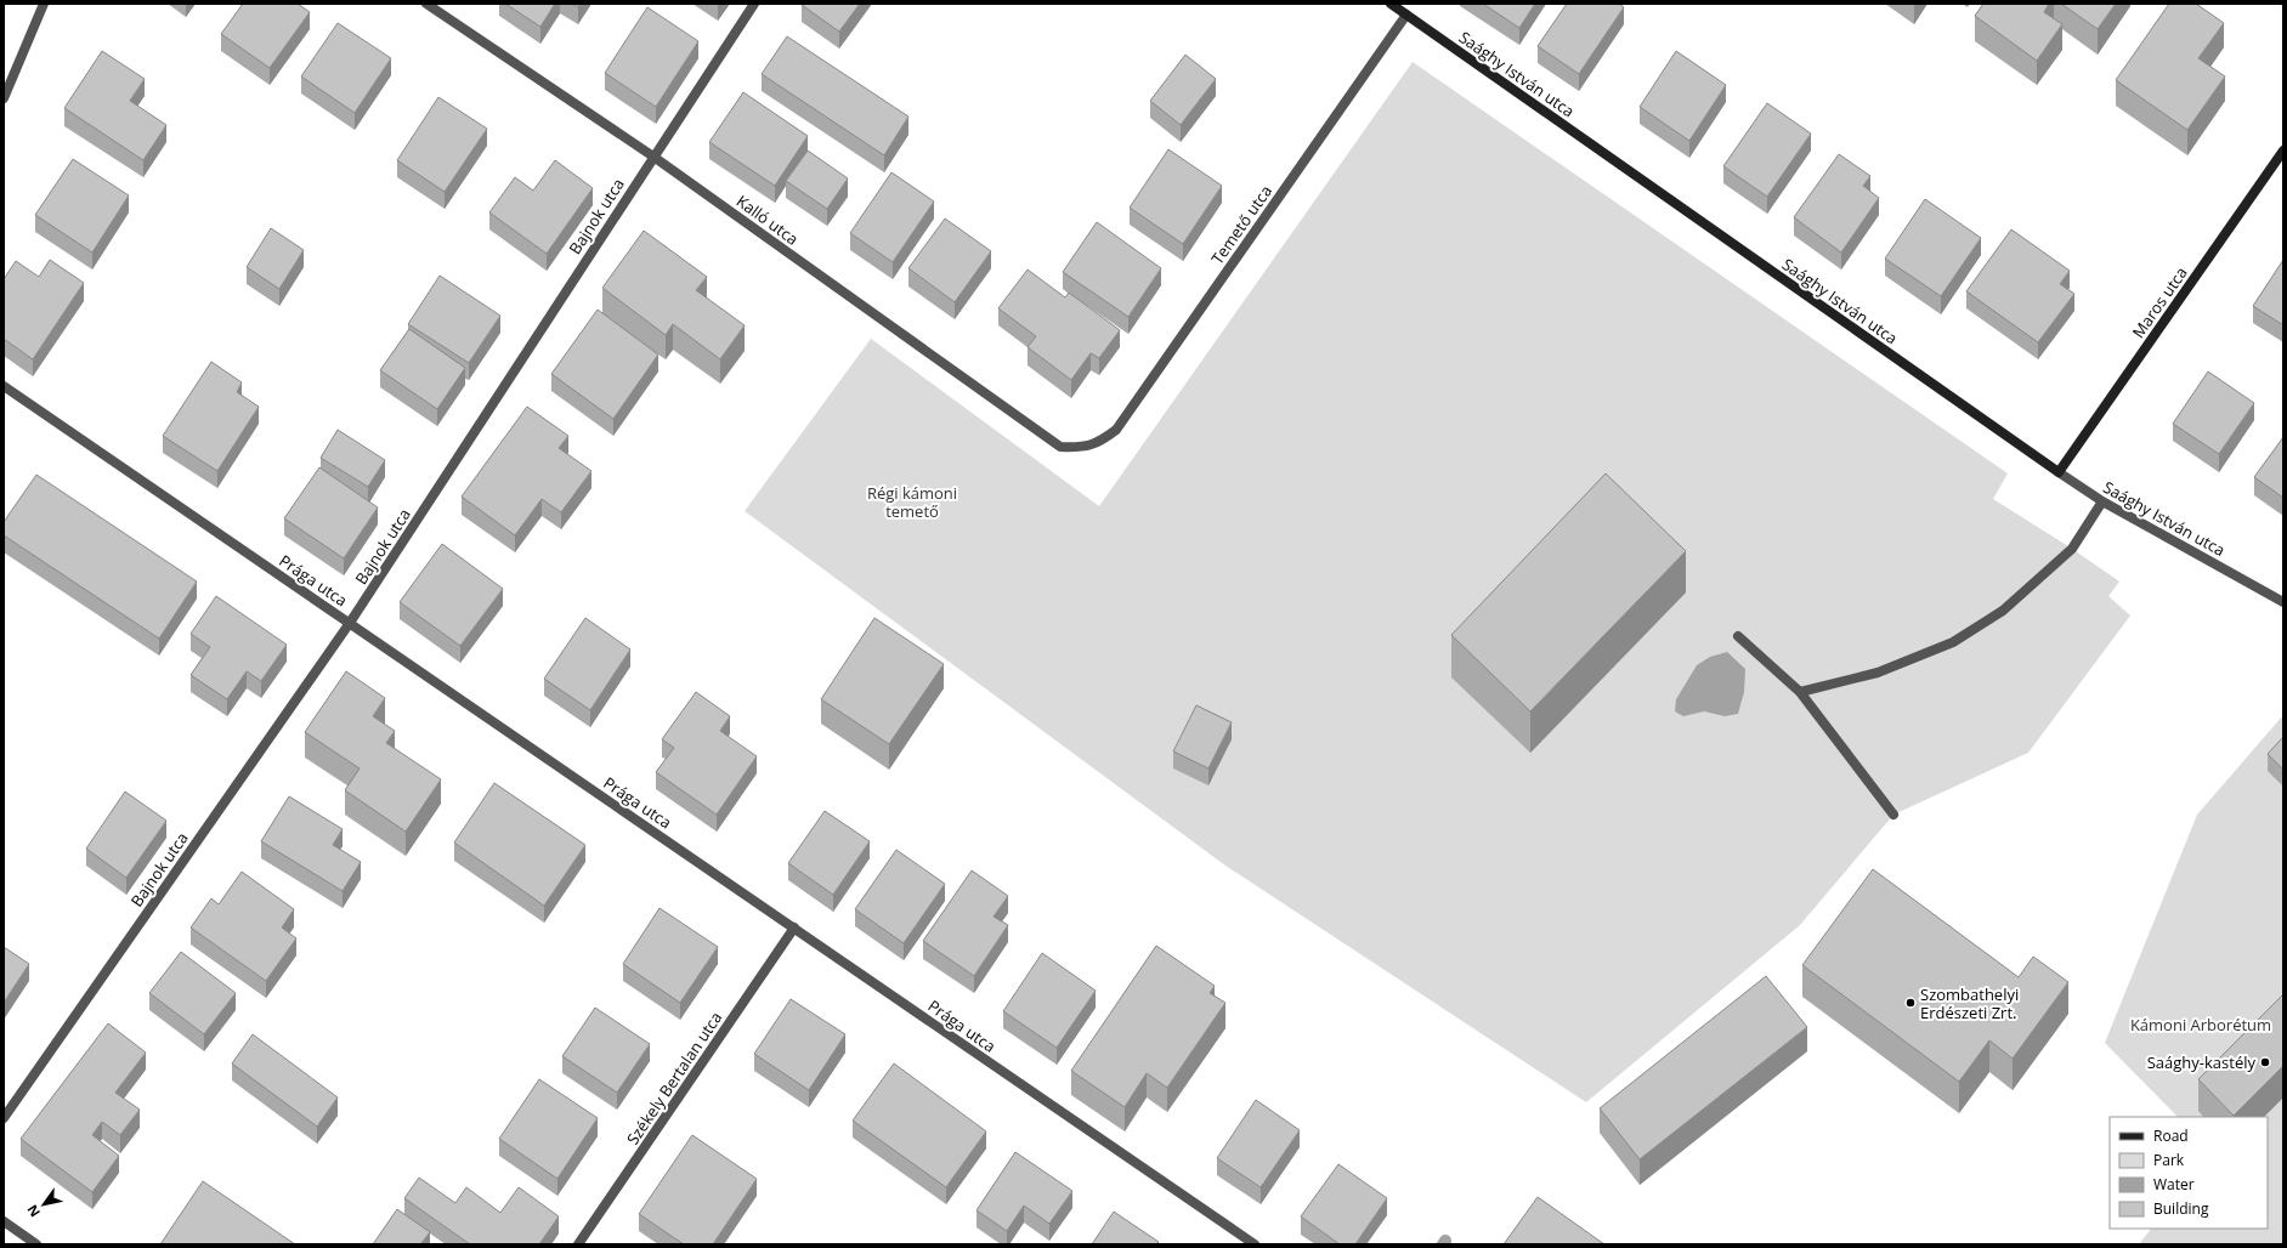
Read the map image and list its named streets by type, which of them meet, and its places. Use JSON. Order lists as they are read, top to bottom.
{
  "streets": {
    "street": [
      "Saághy István utca",
      "Bajnok utca",
      "Kalló utca",
      "Temető utca",
      "Maros utca",
      "Prága utca",
      "Székely Bertalan utca"
    ]
  },
  "crossings": [
    ["Saághy István utca", "Temető utca"],
    ["Saághy István utca", "Maros utca"],
    ["Bajnok utca", "Kalló utca"],
    ["Bajnok utca", "Prága utca"],
    ["Kalló utca", "Temető utca"],
    ["Prága utca", "Székely Bertalan utca"]
  ],
  "parks": ["Régi kámoni temető", "Kámoni Arborétum"],
  "places": ["Szombathelyi Erdészeti Zrt.", "Saághy-kastély"],
  "legend": [
    "Road",
    "Park",
    "Water",
    "Building"
  ],
  "north": "bottom left"
}
